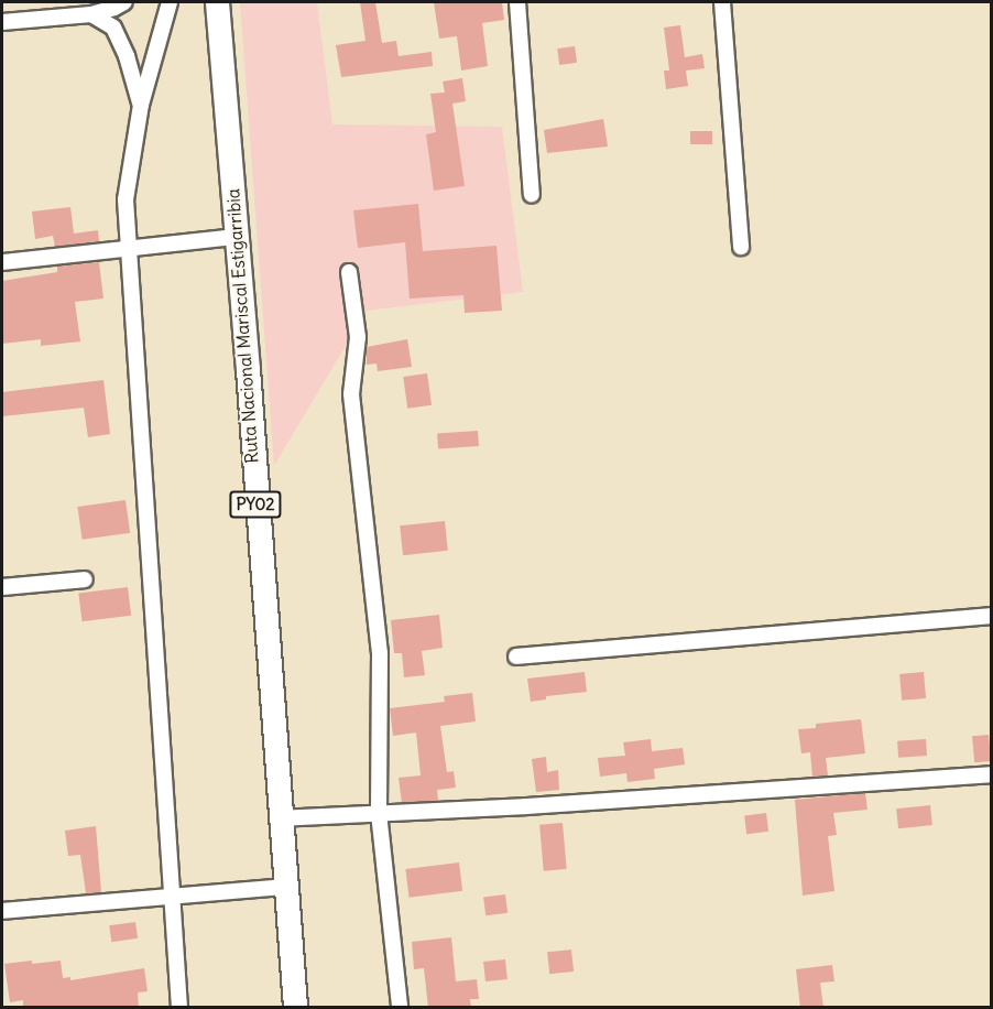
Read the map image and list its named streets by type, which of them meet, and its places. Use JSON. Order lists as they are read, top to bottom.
{
  "streets": {
    "main road": ["Ruta Nacional Mariscal Estigarribia", "PY02"]
  }
}
